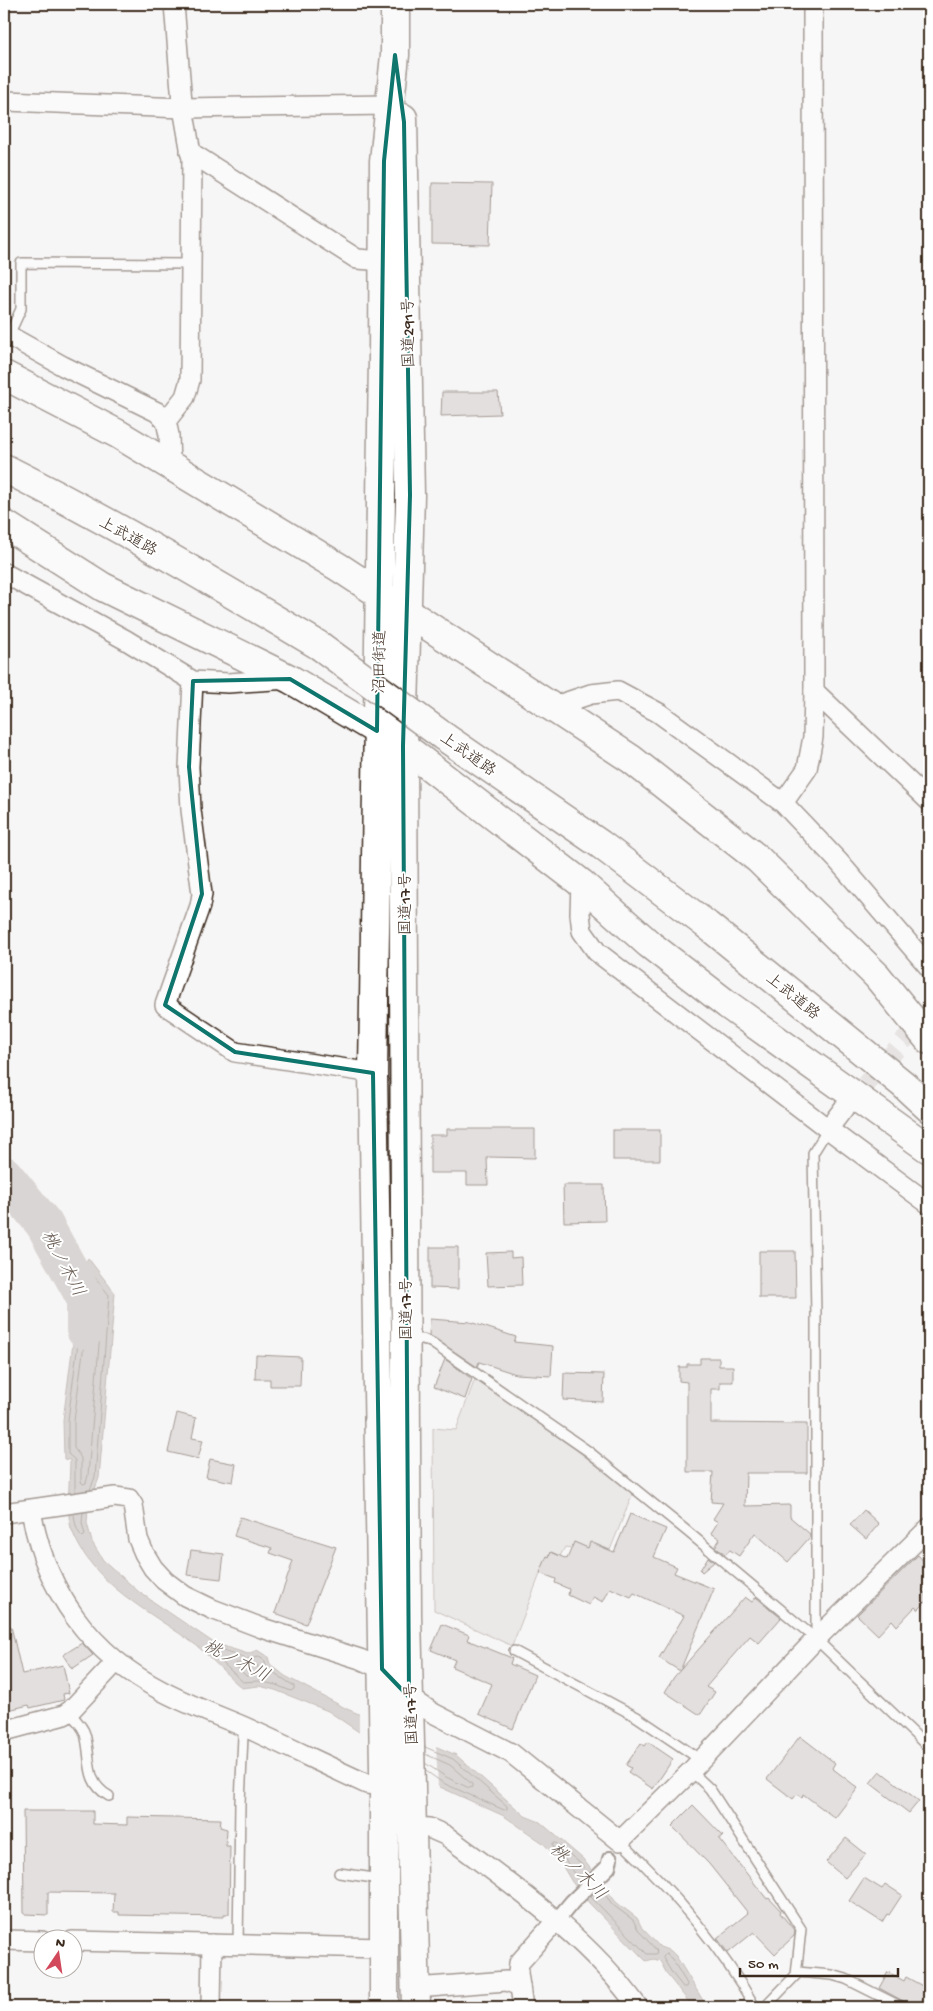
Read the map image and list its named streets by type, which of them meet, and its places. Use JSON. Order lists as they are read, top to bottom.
{
  "streets": {
    "highway": [
      "国道291号",
      "上武道路",
      "沼田街道",
      "国道17号"
    ]
  },
  "crossings": [
    ["国道291号", "沼田街道"],
    ["国道291号", "国道17号"],
    ["沼田街道", "国道17号"]
  ],
  "water": ["桃ノ木川"],
  "scale_bar": "50 m",
  "north": "top"
}
